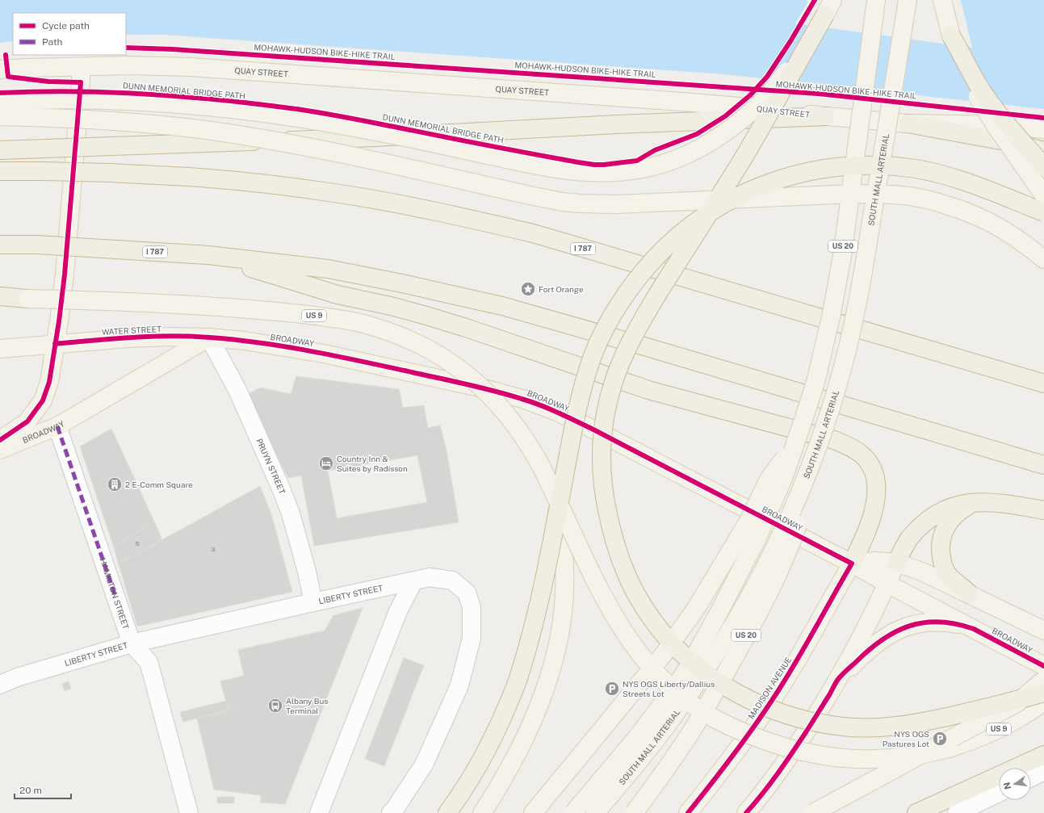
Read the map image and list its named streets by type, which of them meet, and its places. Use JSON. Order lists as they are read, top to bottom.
{
  "streets": {
    "highway": ["I 787"],
    "main road": [
      "QUAY STREET",
      "SOUTH MALL ARTERIAL",
      "US 20",
      "US 9",
      "WATER STREET",
      "BROADWAY",
      "MADISON AVENUE"
    ],
    "street": ["PRUYN STREET", "HAMILTON STREET", "LIBERTY STREET"],
    "cycle path": ["MOHAWK-HUDSON BIKE-HIKE TRAIL", "DUNN MEMORIAL BRIDGE PATH"]
  },
  "crossings": [
    ["SOUTH MALL ARTERIAL", "US 20"],
    ["WATER STREET", "BROADWAY"],
    ["WATER STREET", "PRUYN STREET"],
    ["BROADWAY", "PRUYN STREET"],
    ["BROADWAY", "HAMILTON STREET"],
    ["BROADWAY", "MADISON AVENUE"],
    ["PRUYN STREET", "LIBERTY STREET"],
    ["HAMILTON STREET", "LIBERTY STREET"]
  ],
  "places": {
    "place": ["Fort Orange"],
    "hotel": ["Country Inn & Suites by Radisson"],
    "building": ["2 E-Comm Square"],
    "parking": ["NYS OGS Liberty/Dallius Streets Lot", "NYS OGS Pastures Lot"],
    "bus stop": ["Albany Bus Terminal"]
  },
  "house_numbers": ["5", "3"],
  "legend": ["Cycle path", "Path"],
  "scale_bar": "20 m",
  "north": "left"
}
